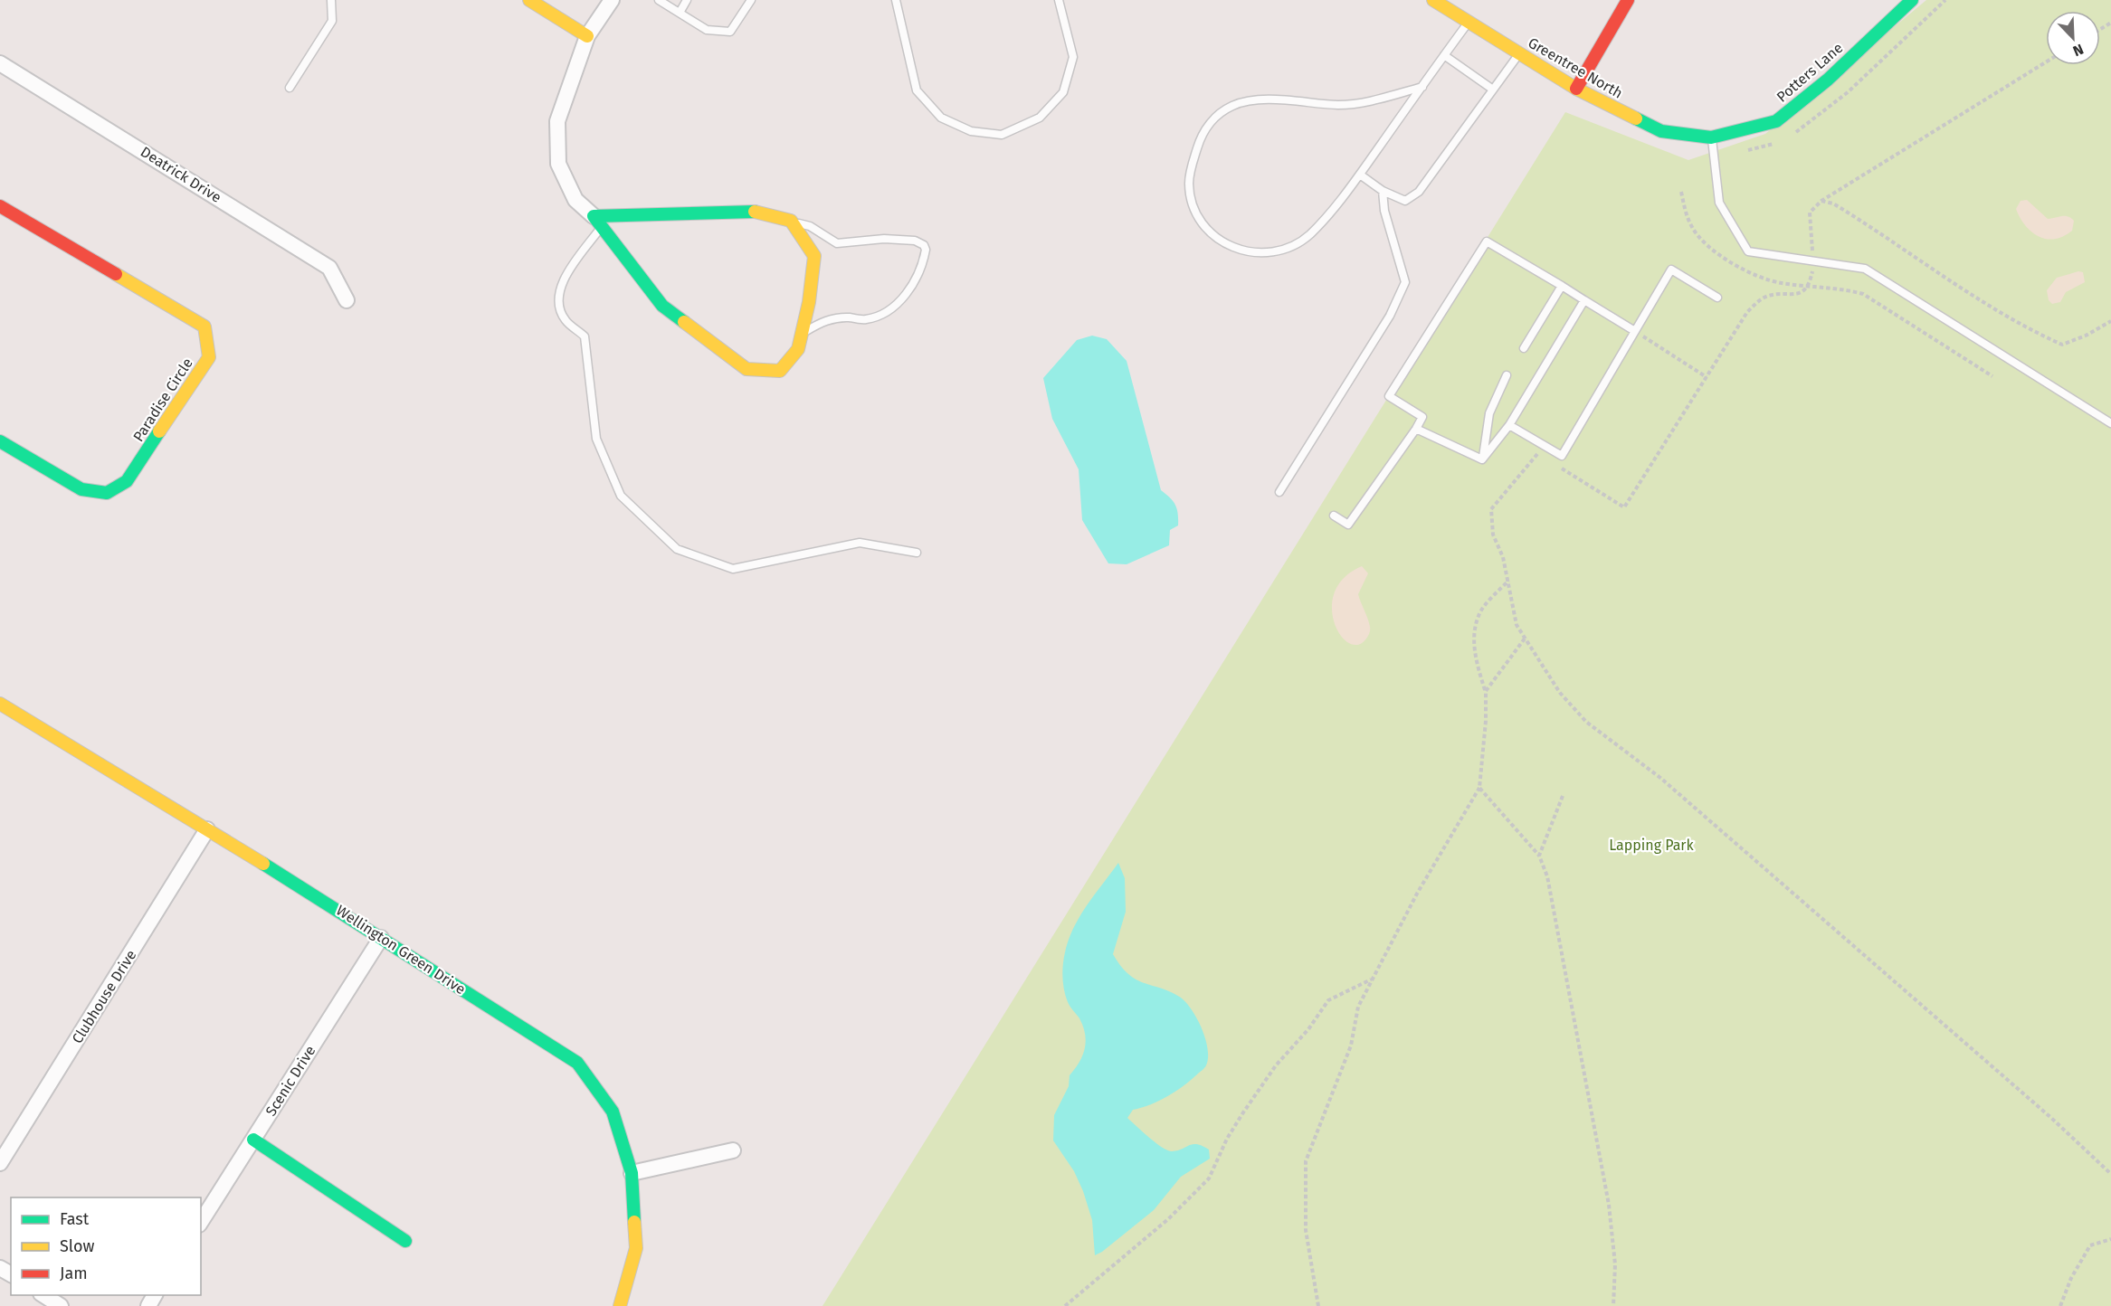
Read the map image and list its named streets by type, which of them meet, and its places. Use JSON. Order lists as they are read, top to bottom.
{
  "streets": {
    "street": [
      "Greentree North",
      "Potters Lane",
      "Deatrick Drive",
      "Paradise Circle",
      "Wellington Green Drive",
      "Clubhouse Drive",
      "Scenic Drive"
    ]
  },
  "crossings": [
    ["Greentree North", "Potters Lane"],
    ["Wellington Green Drive", "Clubhouse Drive"],
    ["Wellington Green Drive", "Scenic Drive"]
  ],
  "parks": ["Lapping Park"],
  "legend": ["Fast", "Slow", "Jam"],
  "north": "bottom right"
}
